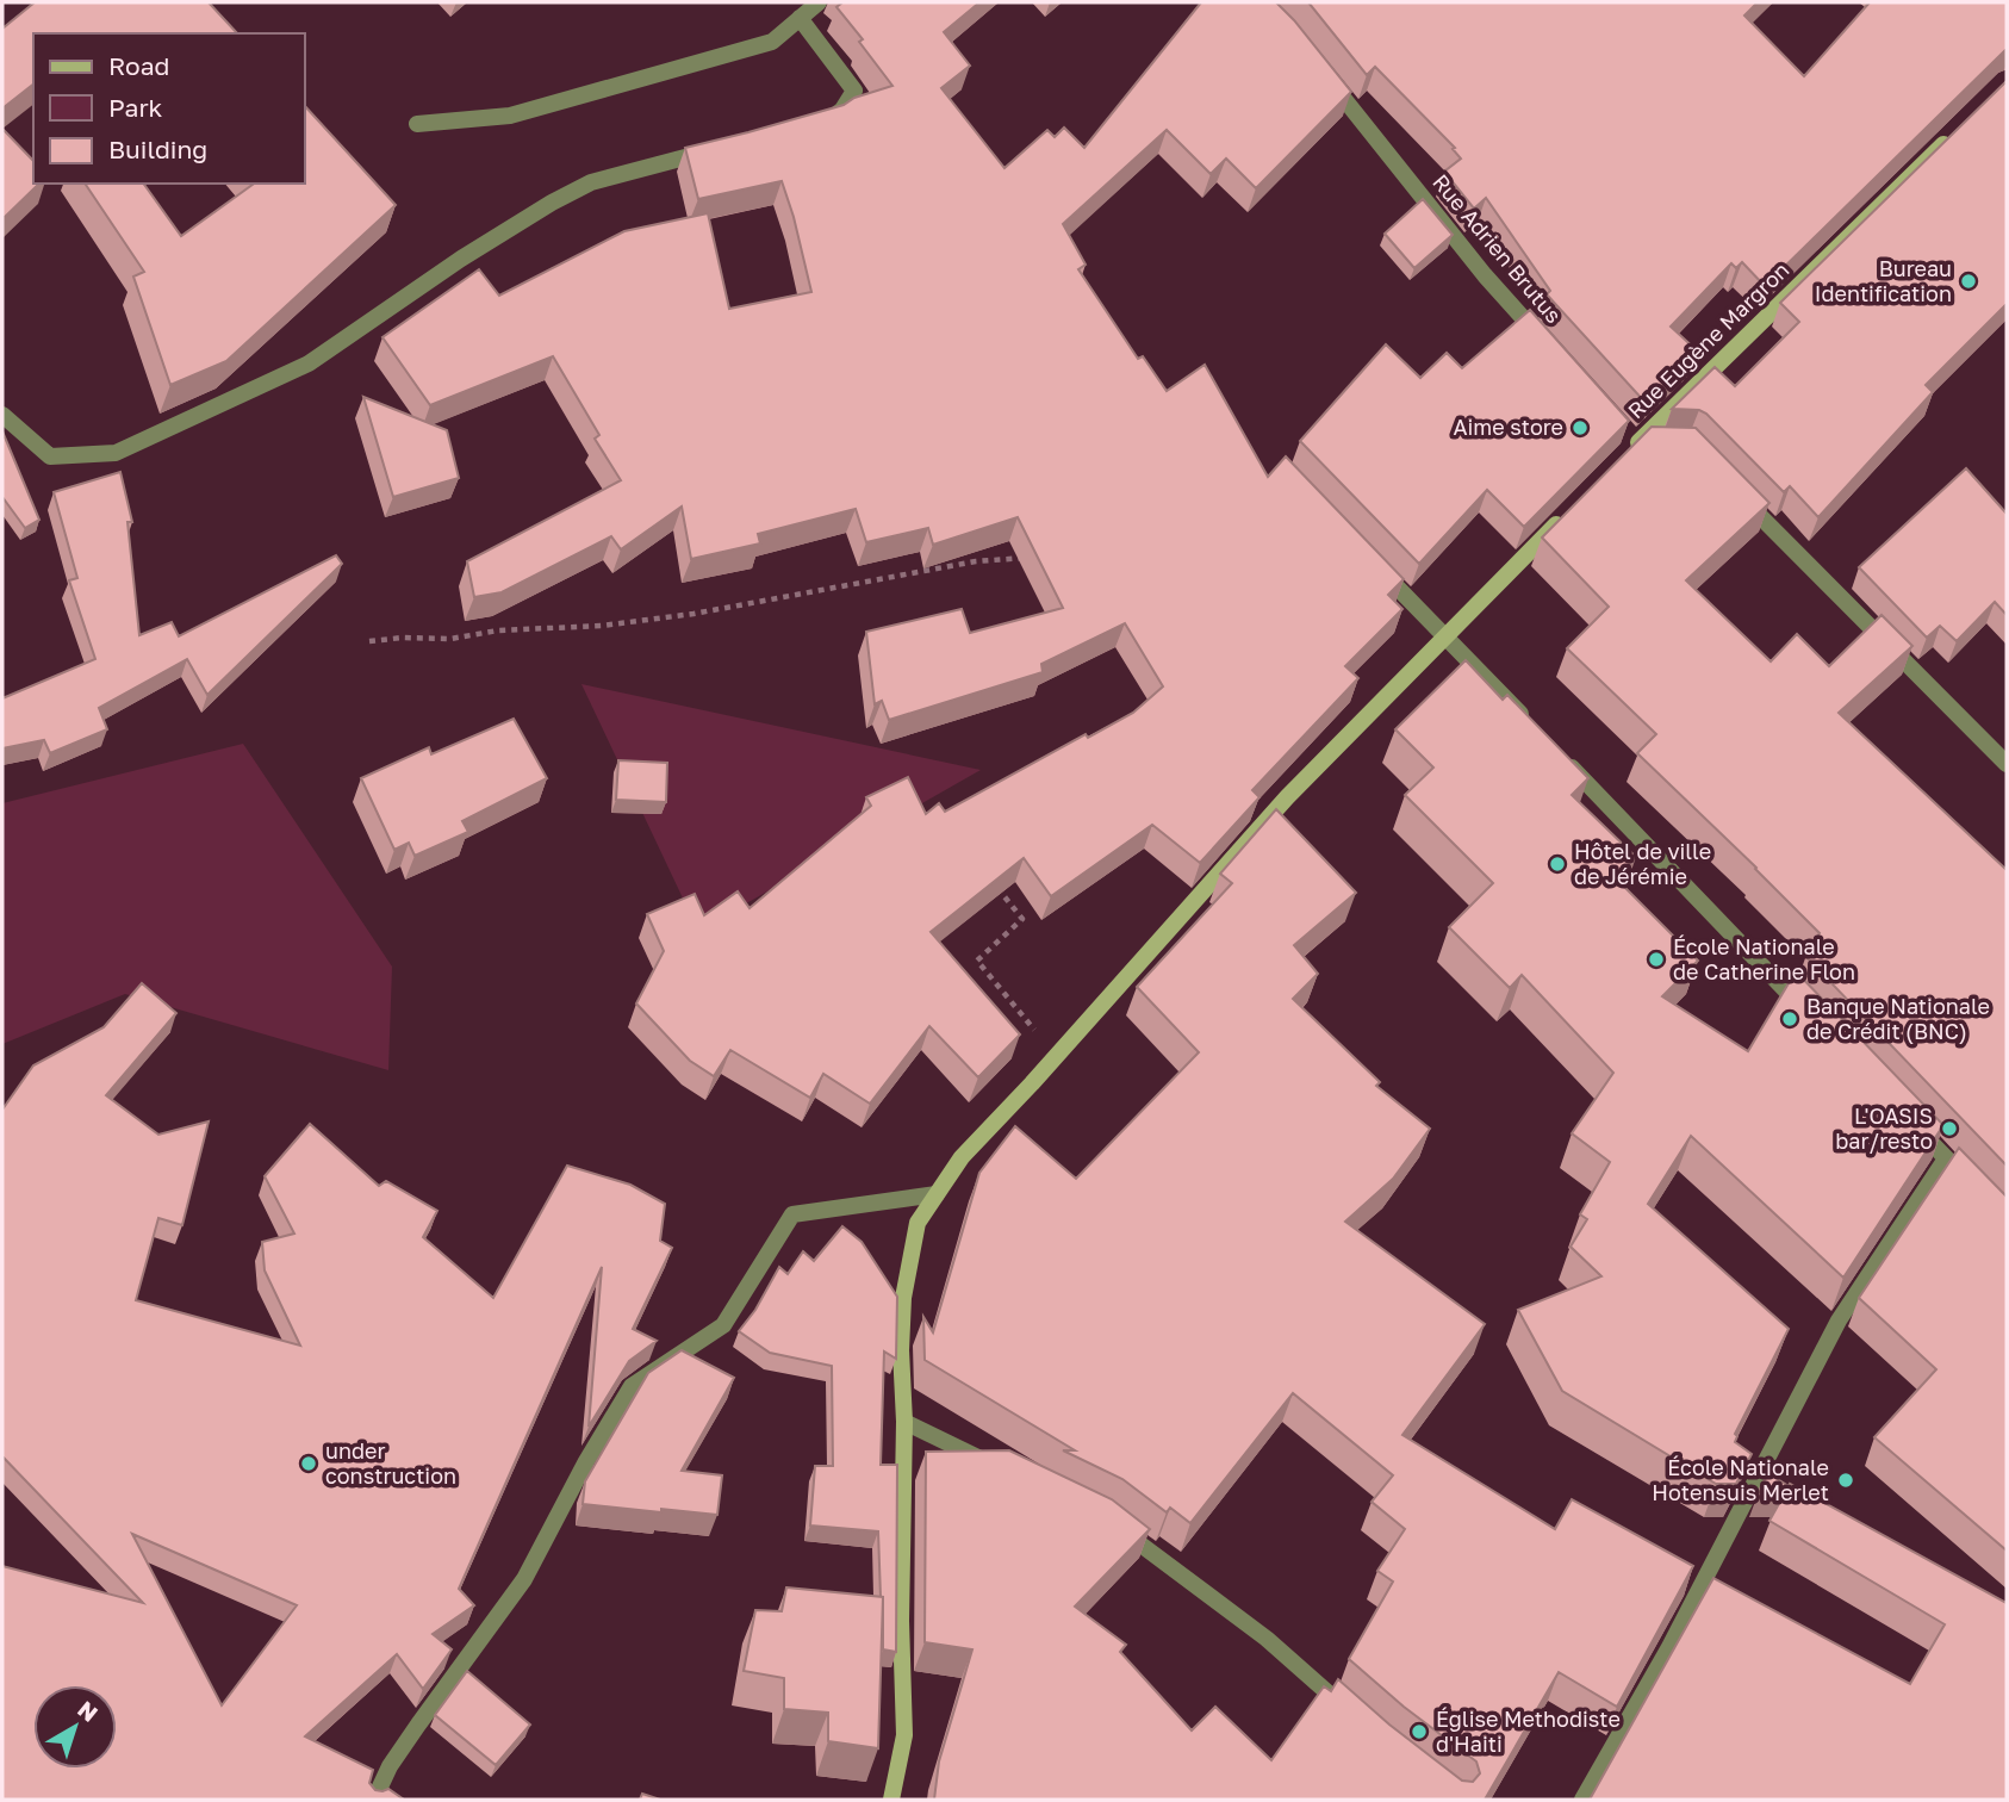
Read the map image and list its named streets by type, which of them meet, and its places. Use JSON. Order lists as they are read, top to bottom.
{
  "streets": {
    "street": ["Rue Adrien Brutus", "Rue Eugène Margron"]
  },
  "places": [
    "Bureau Identification",
    "Aime store",
    "Hôtel de ville de Jérémie",
    "École Nationale de Catherine Flon",
    "Banque Nationale de Crédit (BNC)",
    "L'OASIS bar/resto",
    "under construction",
    "École Nationale Hotensuis Merlet",
    "Église Methodiste d'Haiti"
  ],
  "legend": ["Road", "Park", "Building"],
  "north": "top right"
}
